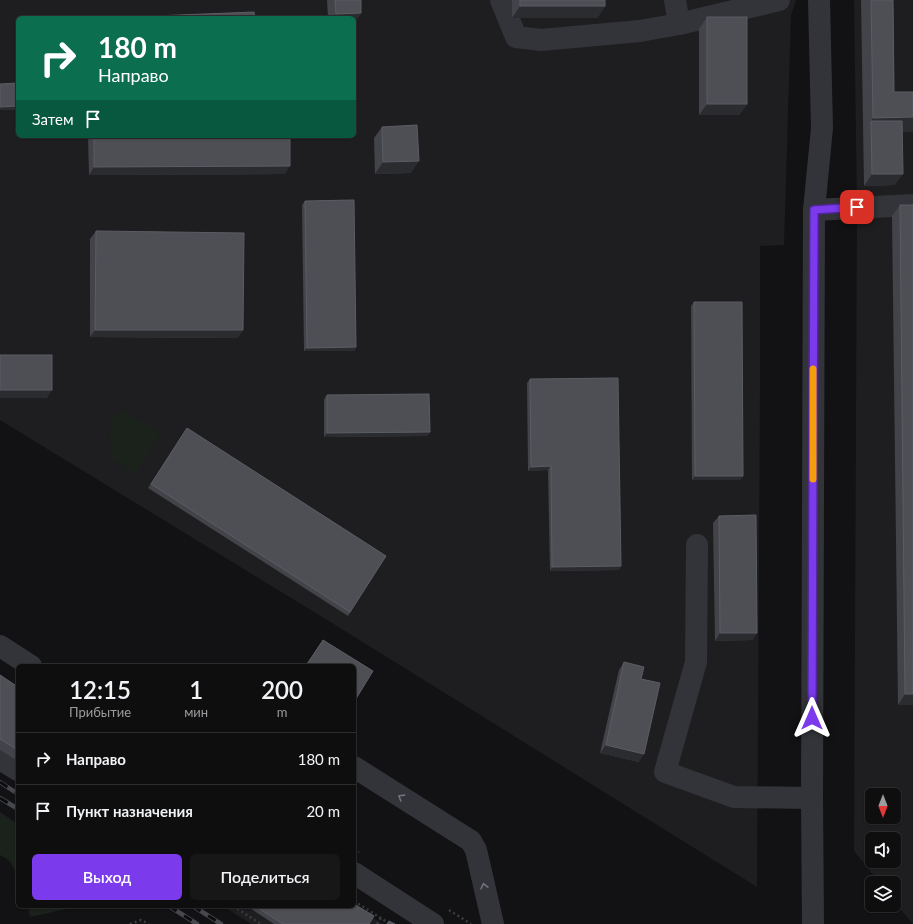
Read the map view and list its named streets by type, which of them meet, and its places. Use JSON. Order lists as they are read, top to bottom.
{
  "north": "bottom",
  "page": {
    "turn": ["180 m", "Направо"],
    "then": "Затем",
    "eta": [
      "12:15",
      "Прибытие",
      "1",
      "мин",
      "200",
      "m"
    ],
    "list": [
      {
        "name": "Направо",
        "value": "180 m"
      },
      {
        "name": "Пункт назначения",
        "value": "20 m"
      }
    ],
    "buttons": ["Выход", "Поделиться"]
  }
}
